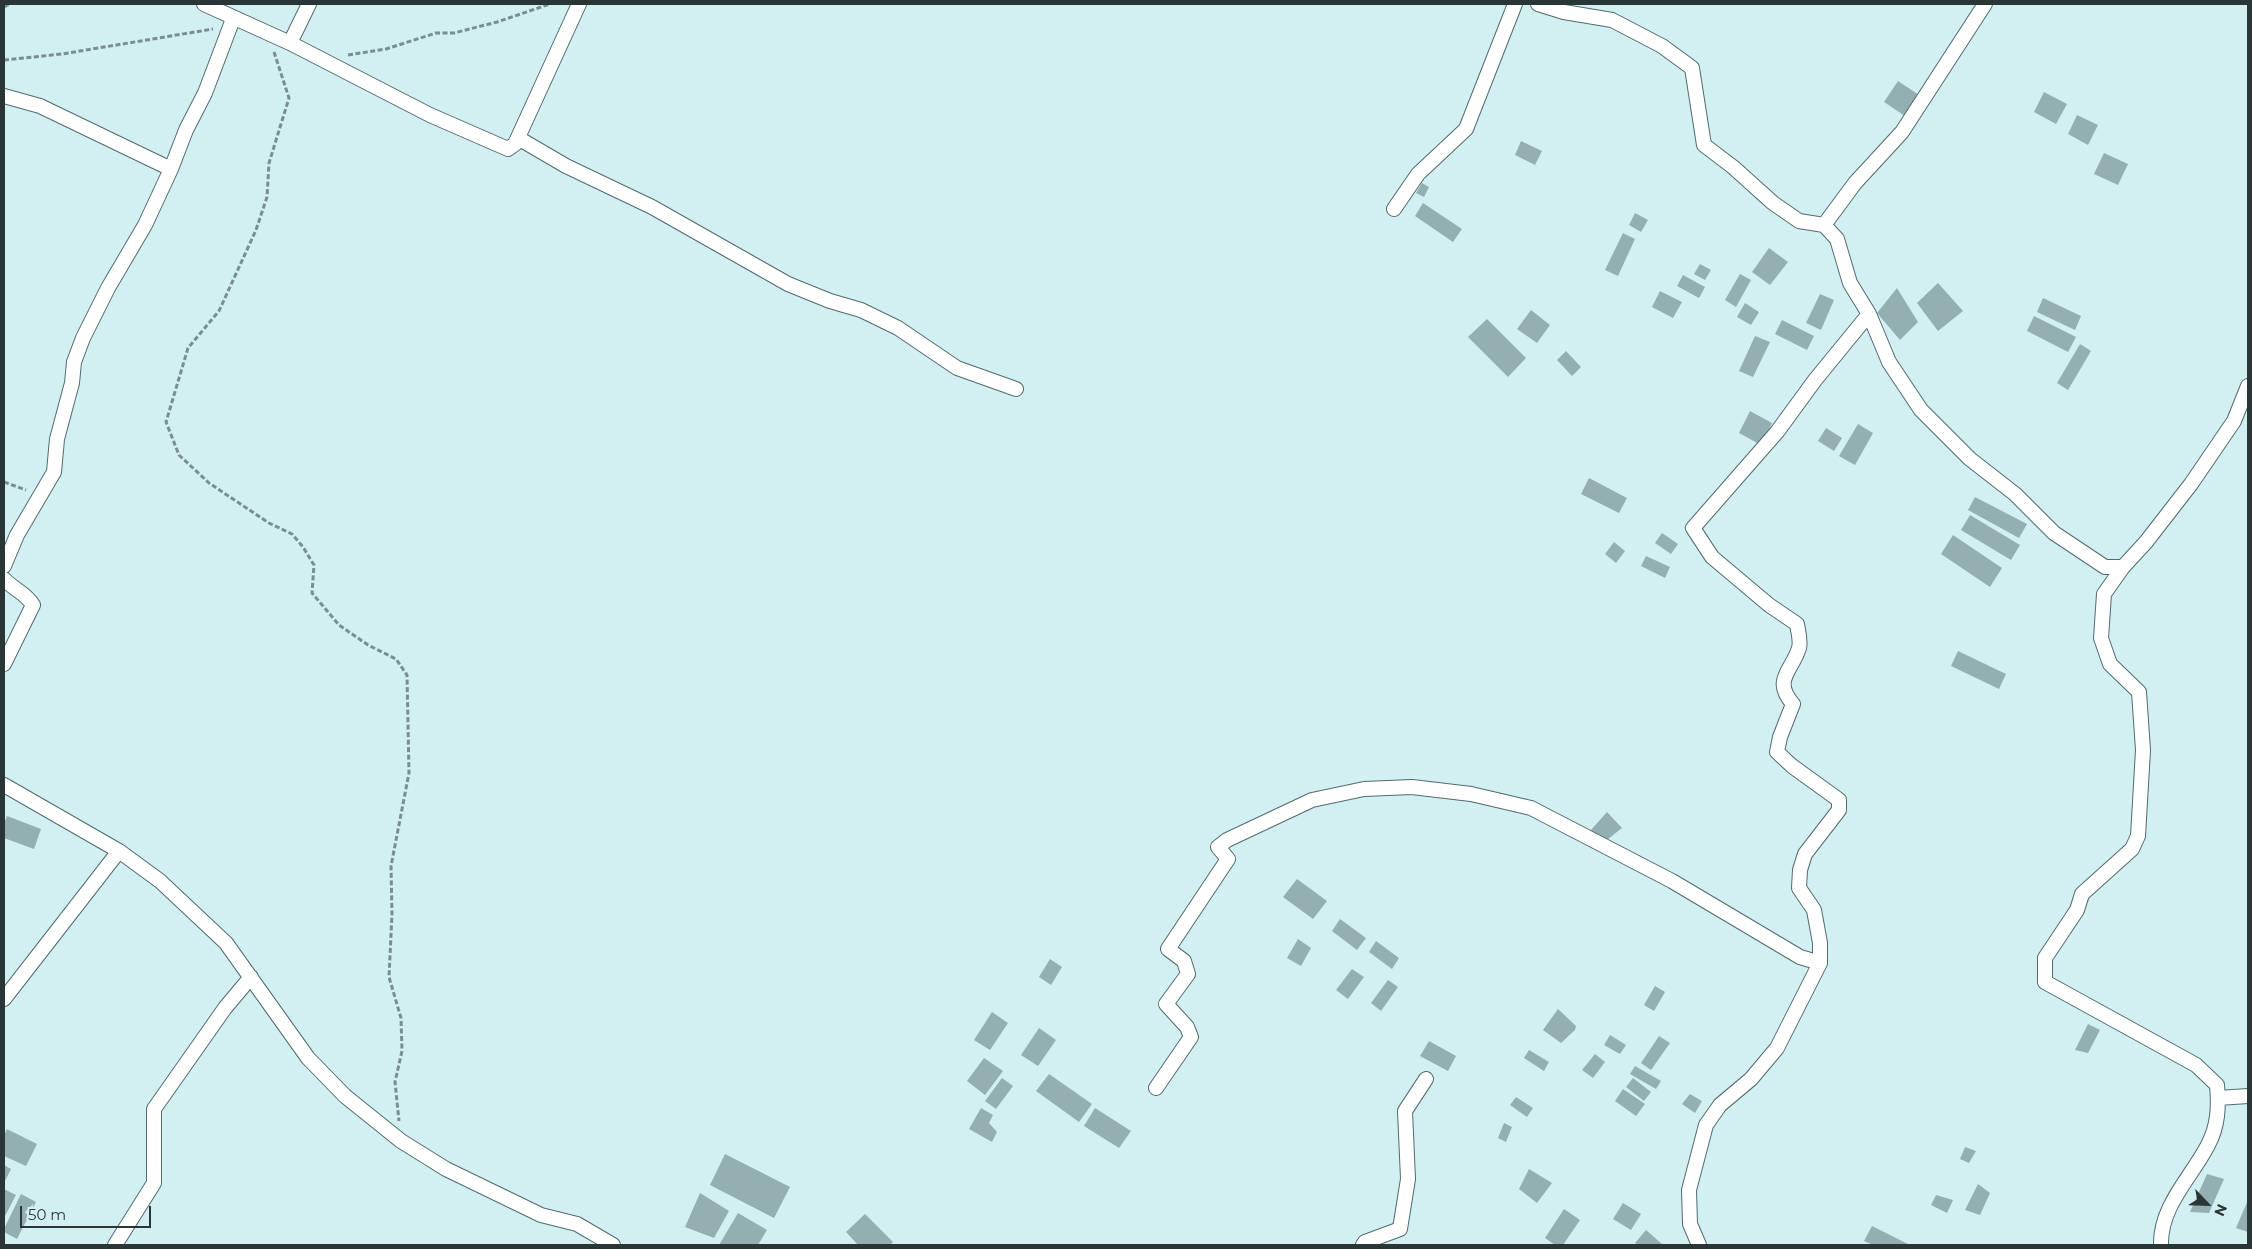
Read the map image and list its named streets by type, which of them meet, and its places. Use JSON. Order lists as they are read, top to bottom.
{
  "scale_bar": "50 m",
  "north": "bottom right"
}
